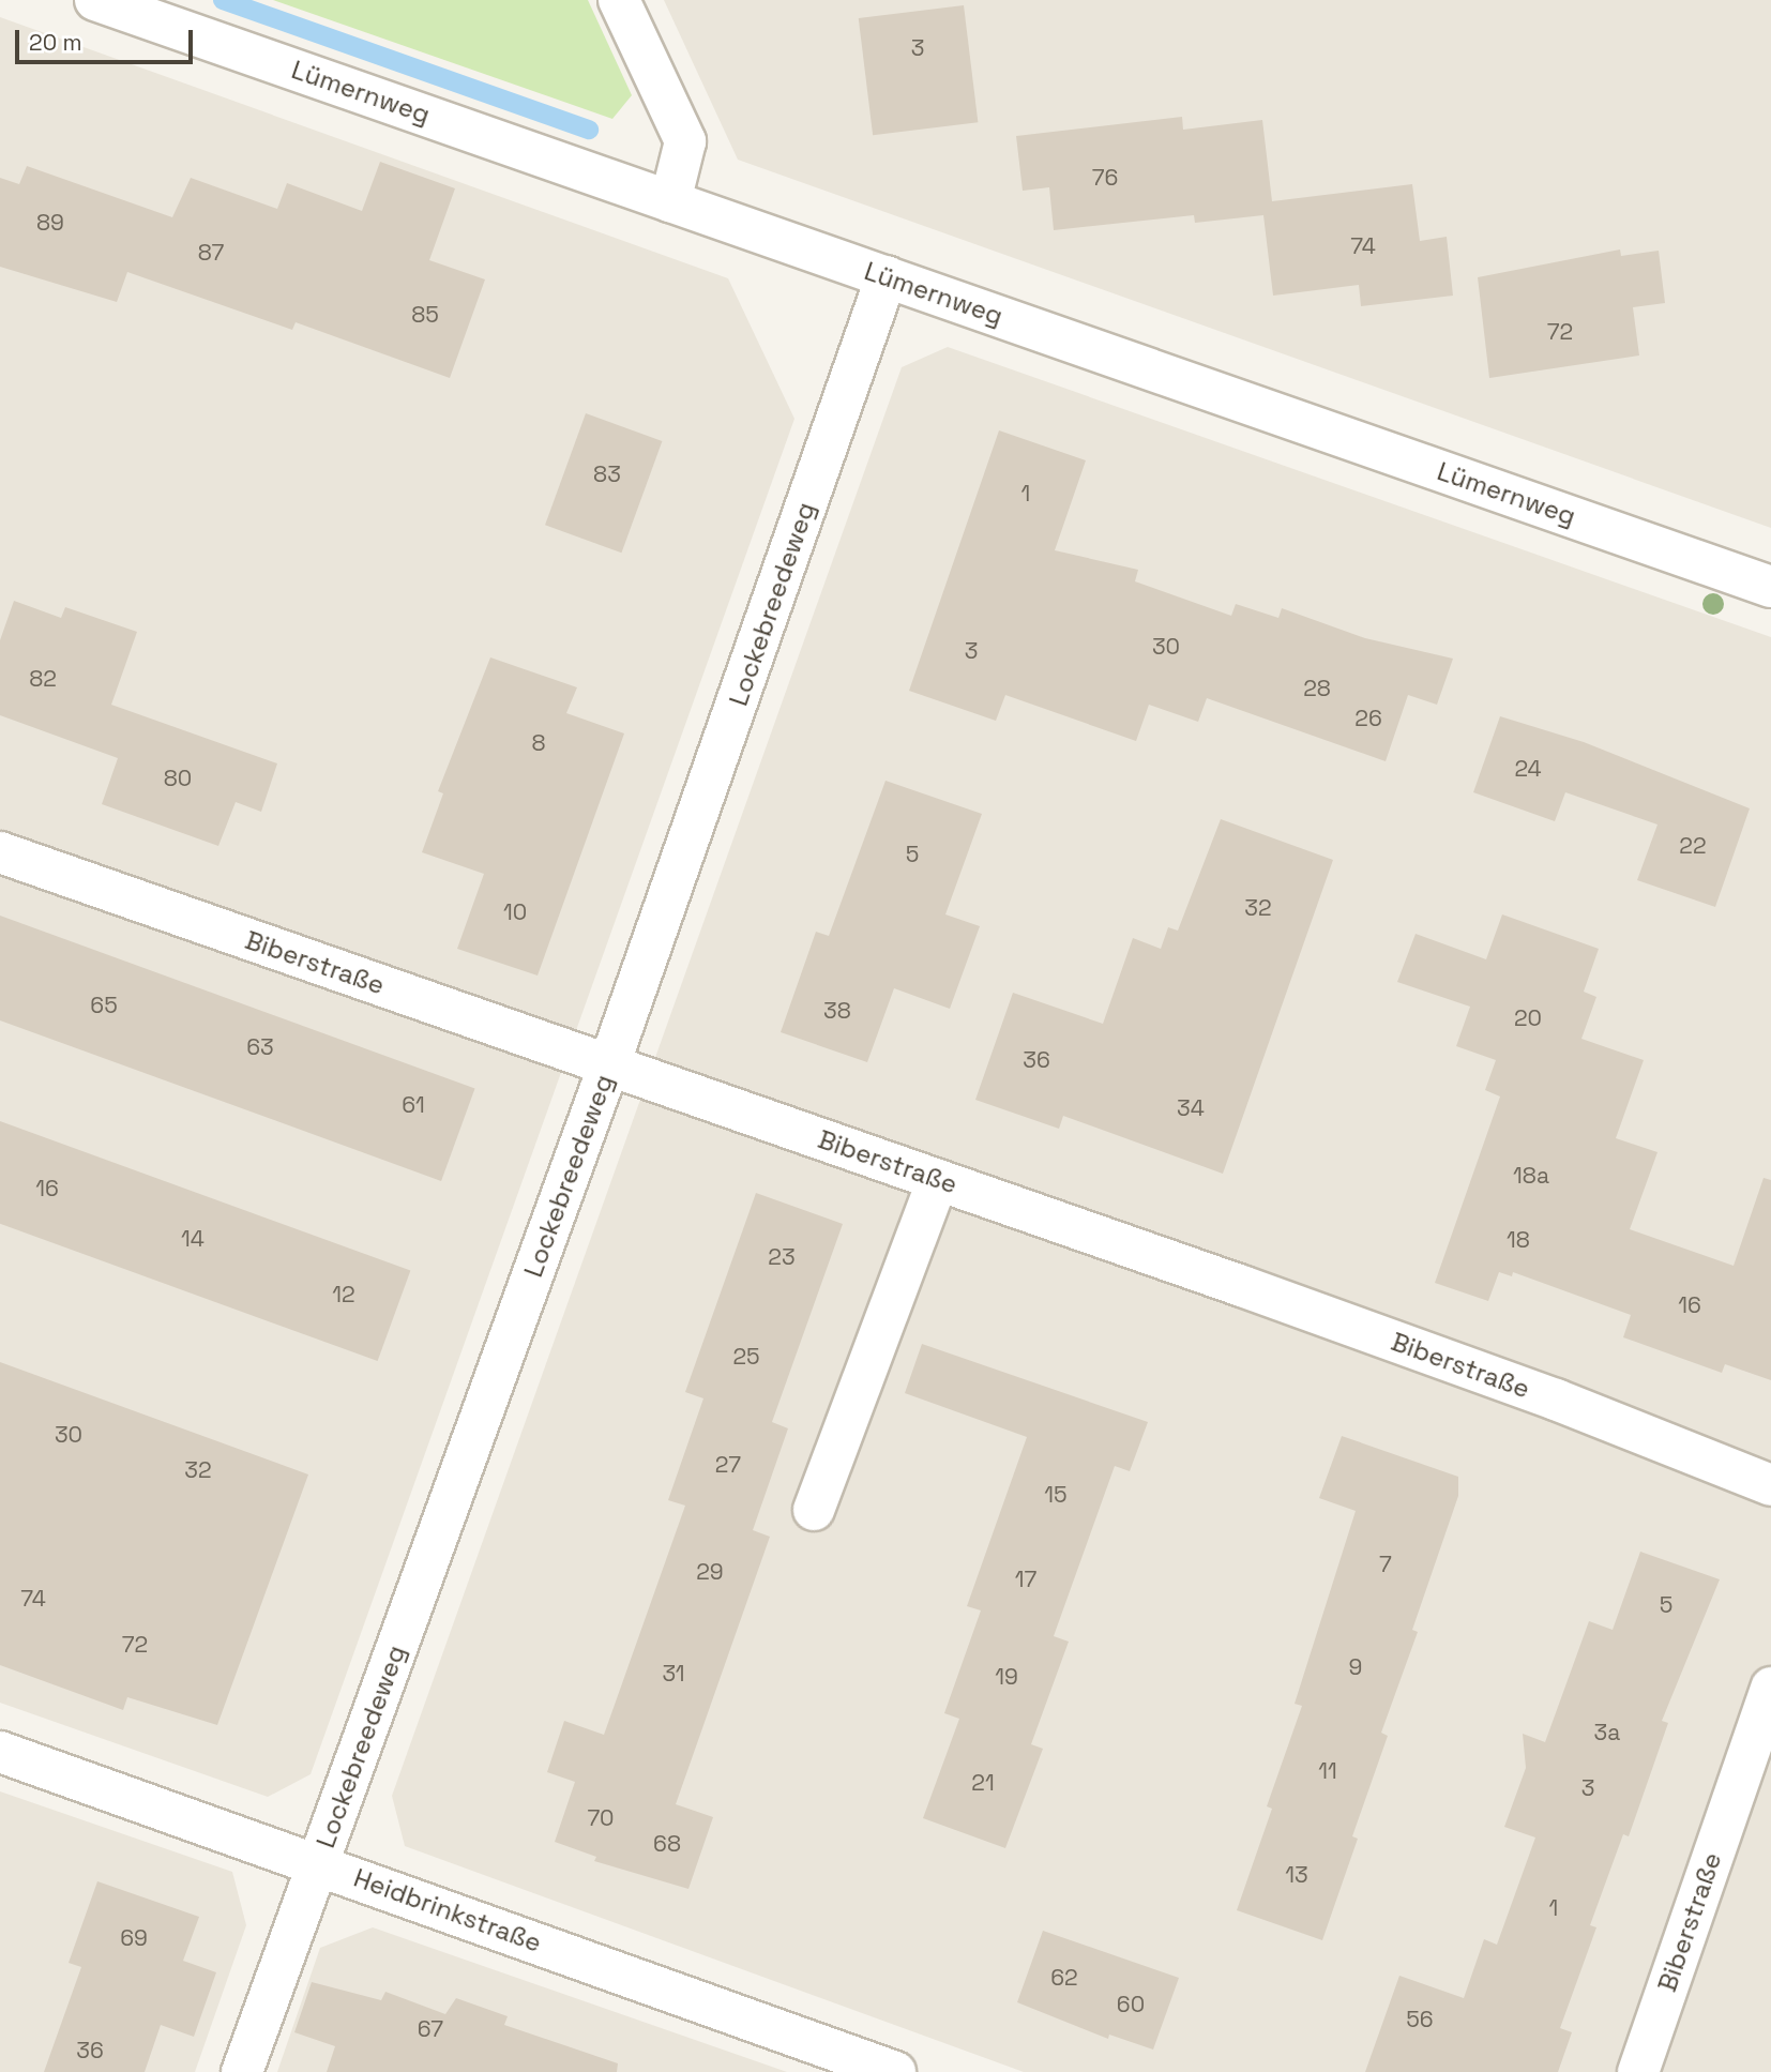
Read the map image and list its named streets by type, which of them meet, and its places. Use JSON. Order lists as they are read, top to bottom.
{
  "streets": {
    "street": [
      "Lümernweg",
      "Lockebreedeweg",
      "Biberstraße",
      "Heidbrinkstraße"
    ]
  },
  "crossings": [
    ["Lümernweg", "Lockebreedeweg"],
    ["Lockebreedeweg", "Biberstraße"],
    ["Lockebreedeweg", "Heidbrinkstraße"]
  ],
  "house_numbers": [
    "3",
    "76",
    "89",
    "74",
    "87",
    "85",
    "72",
    "83",
    "1",
    "30",
    "3",
    "82",
    "28",
    "26",
    "8",
    "24",
    "80",
    "22",
    "5",
    "32",
    "10",
    "65",
    "38",
    "20",
    "63",
    "36",
    "61",
    "34",
    "18a",
    "16",
    "14",
    "18",
    "23",
    "12",
    "16",
    "25",
    "30",
    "27",
    "32",
    "15",
    "7",
    "29",
    "17",
    "74",
    "5",
    "72",
    "9",
    "31",
    "19",
    "3a",
    "11",
    "21",
    "3",
    "70",
    "68",
    "13",
    "1",
    "69",
    "62",
    "60",
    "56",
    "67",
    "36"
  ],
  "scale_bar": "20 m"
}
